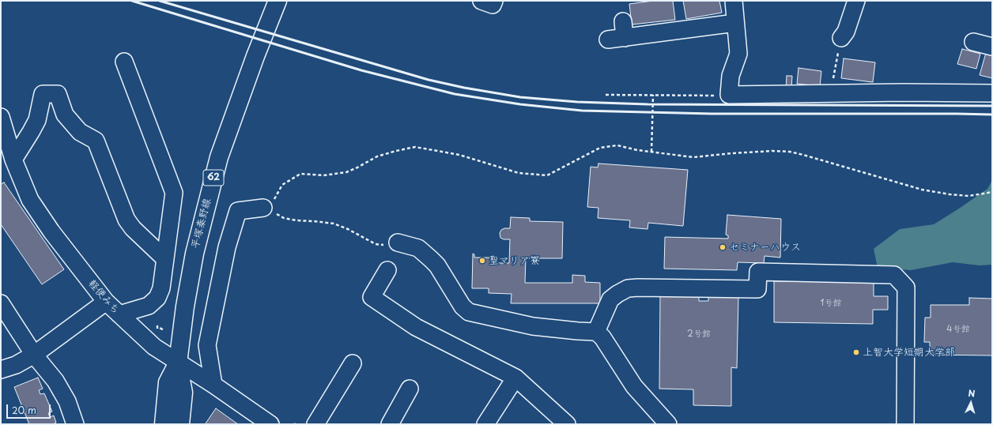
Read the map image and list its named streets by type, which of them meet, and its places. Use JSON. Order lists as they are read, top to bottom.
{
  "streets": {
    "main road": ["62", "平塚秦野線"],
    "street": ["軽便みち"]
  },
  "crossings": [
    ["平塚秦野線", "軽便みち"]
  ],
  "places": ["セミナーハウス", "聖マリア寮", "上智大学短期大学部"],
  "house_numbers": ["1号館", "4号館", "2号館"],
  "scale_bar": "20 m",
  "north": "top"
}
